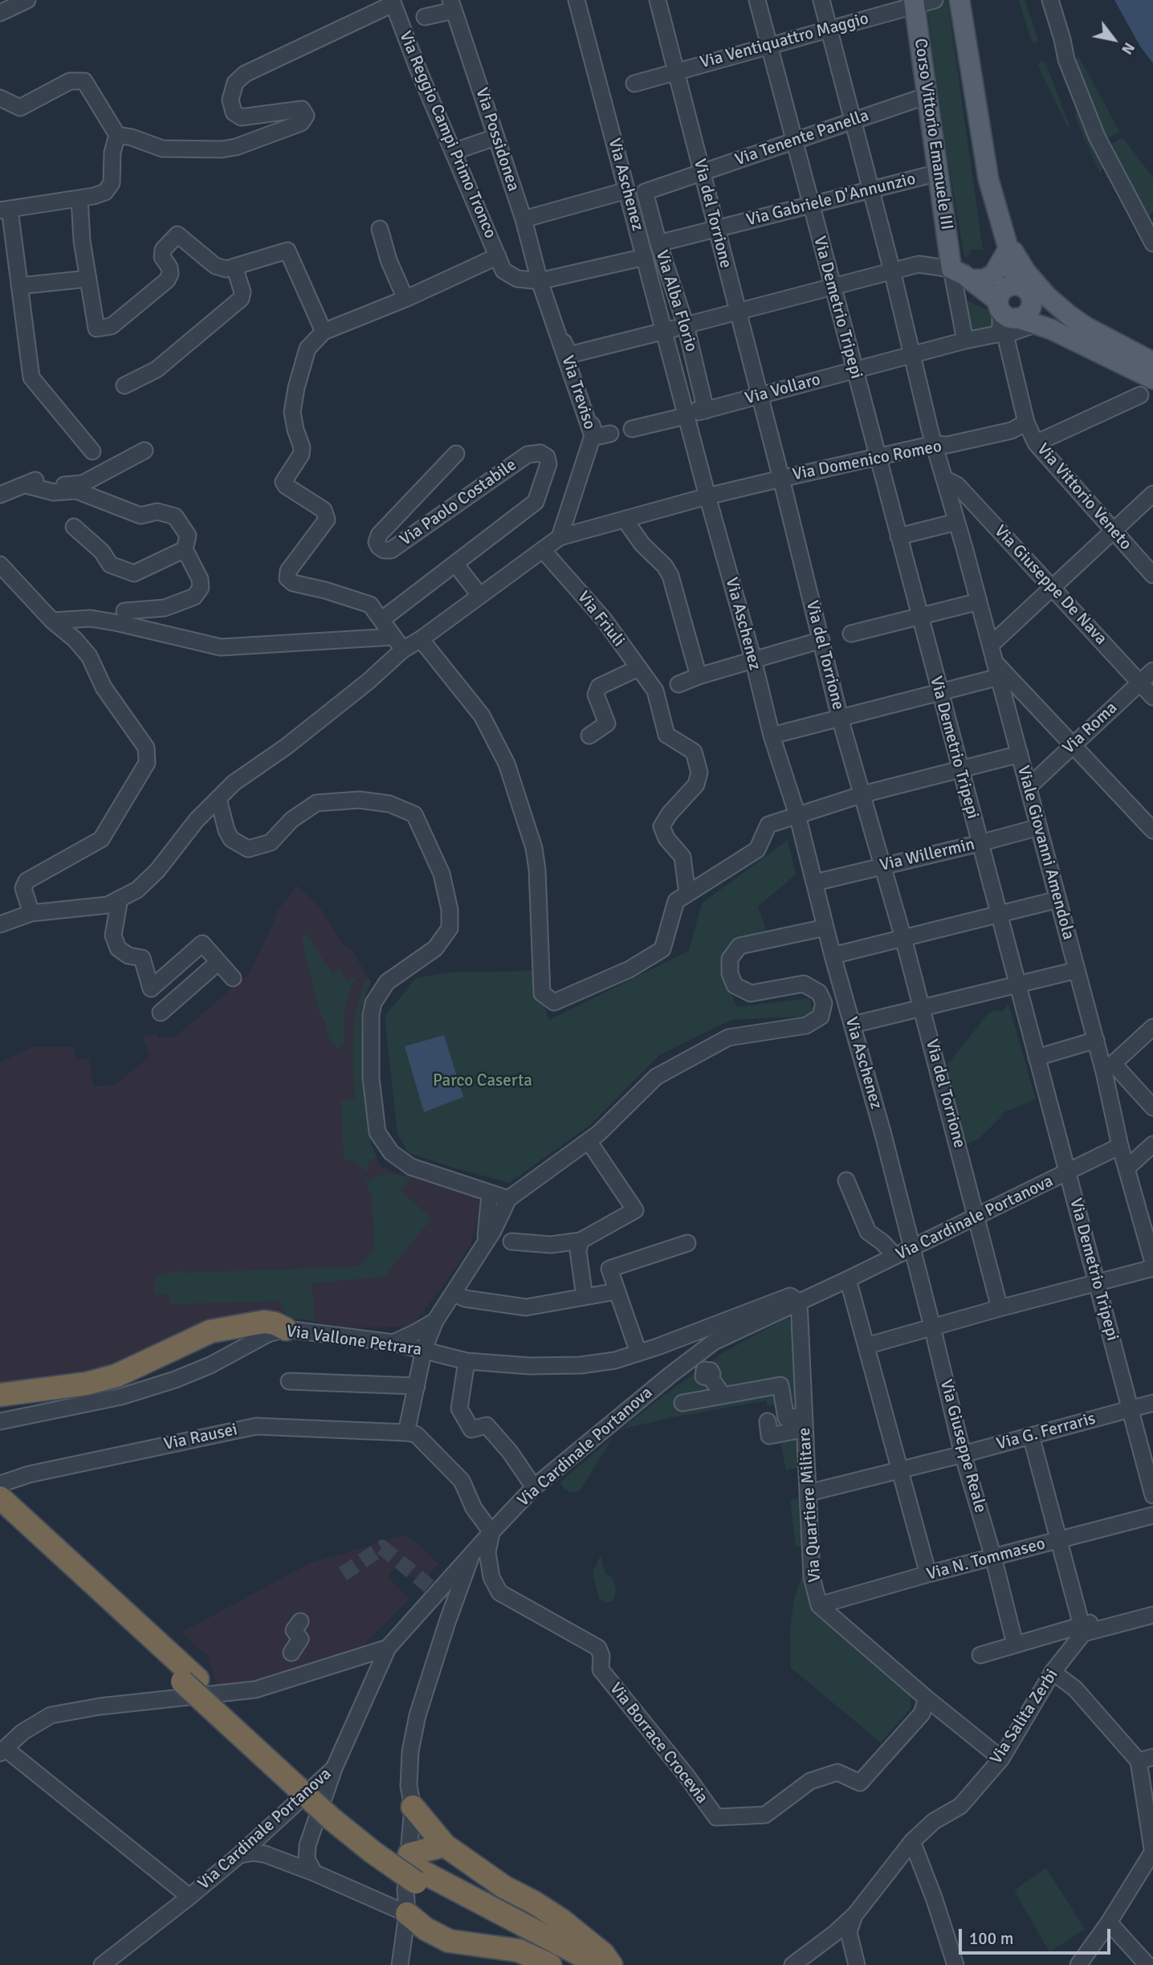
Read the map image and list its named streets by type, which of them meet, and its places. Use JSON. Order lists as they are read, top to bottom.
{
  "streets": {
    "main road": ["Corso Vittorio Emanuele III"],
    "street": [
      "Via Ventiquattro Maggio",
      "Via Reggio Campi Primo Tronco",
      "Via Tenente Panella",
      "Via Possidonea",
      "Via Aschenez",
      "Via Gabriele D'Annunzio",
      "Via del Torrione",
      "Via Alba Florio",
      "Via Demetrio Tripepi",
      "Via Vollaro",
      "Via Treviso",
      "Via Domenico Romeo",
      "Via Vittorio Veneto",
      "Via Paolo Costabile",
      "Via Giuseppe De Nava",
      "Via Friuli",
      "Via Roma",
      "Viale Giovanni Amendola",
      "Via Willermin",
      "Via Cardinale Portanova",
      "Via Vallone Petrara",
      "Via G. Ferraris",
      "Via Rausei",
      "Via Giuseppe Reale",
      "Via Quartiere Militare",
      "Via N. Tommaseo",
      "Via Salita Zerbi",
      "Via Borrace Crocevia"
    ]
  },
  "crossings": [
    ["Via Ventiquattro Maggio", "Corso Vittorio Emanuele III"],
    ["Via Ventiquattro Maggio", "Via del Torrione"],
    ["Via Ventiquattro Maggio", "Via Demetrio Tripepi"],
    ["Via Ventiquattro Maggio", "Viale Giovanni Amendola"],
    ["Corso Vittorio Emanuele III", "Via Tenente Panella"],
    ["Corso Vittorio Emanuele III", "Via Gabriele D'Annunzio"],
    ["Corso Vittorio Emanuele III", "Via Vollaro"],
    ["Via Tenente Panella", "Via del Torrione"],
    ["Via Tenente Panella", "Via Alba Florio"],
    ["Via Tenente Panella", "Via Demetrio Tripepi"],
    ["Via Tenente Panella", "Viale Giovanni Amendola"],
    ["Via Possidonea", "Via Treviso"],
    ["Via Aschenez", "Via Alba Florio"],
    ["Via Aschenez", "Via Vollaro"],
    ["Via Aschenez", "Via Domenico Romeo"],
    ["Via Aschenez", "Via Willermin"],
    ["Via Aschenez", "Via Cardinale Portanova"],
    ["Via Aschenez", "Via Giuseppe Reale"],
    ["Via Gabriele D'Annunzio", "Via del Torrione"],
    ["Via Gabriele D'Annunzio", "Via Alba Florio"],
    ["Via Gabriele D'Annunzio", "Via Demetrio Tripepi"],
    ["Via Gabriele D'Annunzio", "Viale Giovanni Amendola"],
    ["Via del Torrione", "Via Vollaro"],
    ["Via del Torrione", "Via Domenico Romeo"],
    ["Via del Torrione", "Via Willermin"],
    ["Via del Torrione", "Via Cardinale Portanova"],
    ["Via Alba Florio", "Via Vollaro"],
    ["Via Demetrio Tripepi", "Via Vollaro"],
    ["Via Demetrio Tripepi", "Via Domenico Romeo"],
    ["Via Demetrio Tripepi", "Via Willermin"],
    ["Via Demetrio Tripepi", "Via Cardinale Portanova"],
    ["Via Demetrio Tripepi", "Via G. Ferraris"],
    ["Via Vollaro", "Via Vittorio Veneto"],
    ["Via Vollaro", "Viale Giovanni Amendola"],
    ["Via Treviso", "Via Domenico Romeo"],
    ["Via Domenico Romeo", "Via Vittorio Veneto"],
    ["Via Domenico Romeo", "Viale Giovanni Amendola"],
    ["Via Giuseppe De Nava", "Via Roma"],
    ["Via Giuseppe De Nava", "Viale Giovanni Amendola"],
    ["Via Roma", "Viale Giovanni Amendola"],
    ["Viale Giovanni Amendola", "Via Willermin"],
    ["Viale Giovanni Amendola", "Via Cardinale Portanova"],
    ["Via Cardinale Portanova", "Via Vallone Petrara"],
    ["Via Cardinale Portanova", "Via Giuseppe Reale"],
    ["Via Cardinale Portanova", "Via Quartiere Militare"],
    ["Via Cardinale Portanova", "Via Borrace Crocevia"],
    ["Via Vallone Petrara", "Via Quartiere Militare"],
    ["Via G. Ferraris", "Via Giuseppe Reale"],
    ["Via G. Ferraris", "Via Quartiere Militare"],
    ["Via Giuseppe Reale", "Via N. Tommaseo"],
    ["Via Quartiere Militare", "Via N. Tommaseo"],
    ["Via Quartiere Militare", "Via Salita Zerbi"],
    ["Via Quartiere Militare", "Via Borrace Crocevia"]
  ],
  "parks": ["Parco Caserta"],
  "scale_bar": "100 m",
  "north": "bottom right"
}
